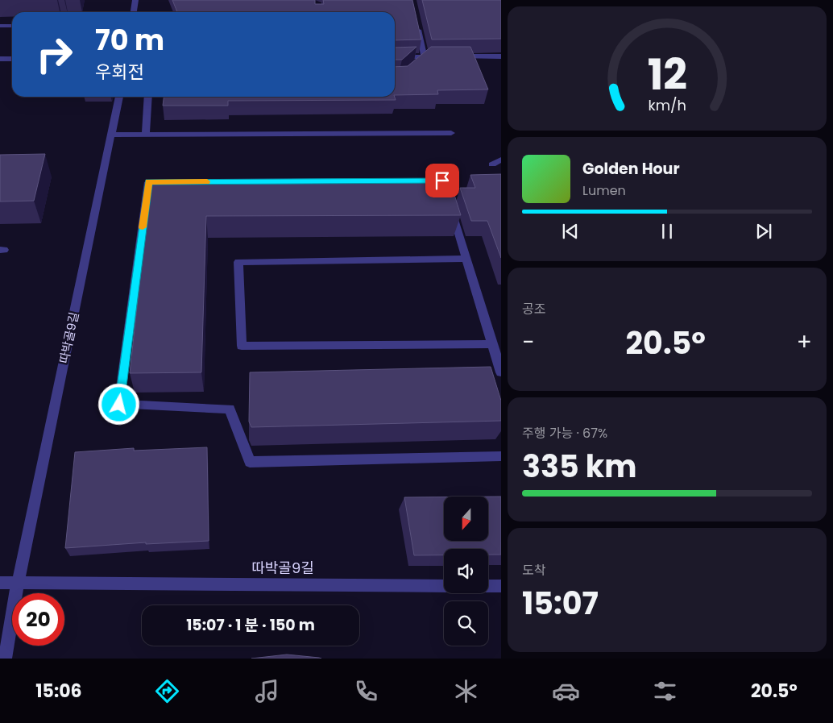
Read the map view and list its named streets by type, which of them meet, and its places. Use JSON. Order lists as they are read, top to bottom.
{
  "streets": {
    "street": ["따박골9길"]
  },
  "north": "bottom",
  "page": {
    "turn": ["70 m", "우회전"],
    "song": ["Golden Hour", "Lumen"],
    "tile": [
      "공조",
      ["주행 가능 · 67%", "335 km"],
      ["도착", "15:07"]
    ],
    "heat": ["−", "20.5°", "+"],
    "limit": "20",
    "trip": "15:07 · 1 분 · 150 m",
    "tabs": ["15:06", "20.5°"],
    "gauge": ["12", "km/h"]
  }
}
